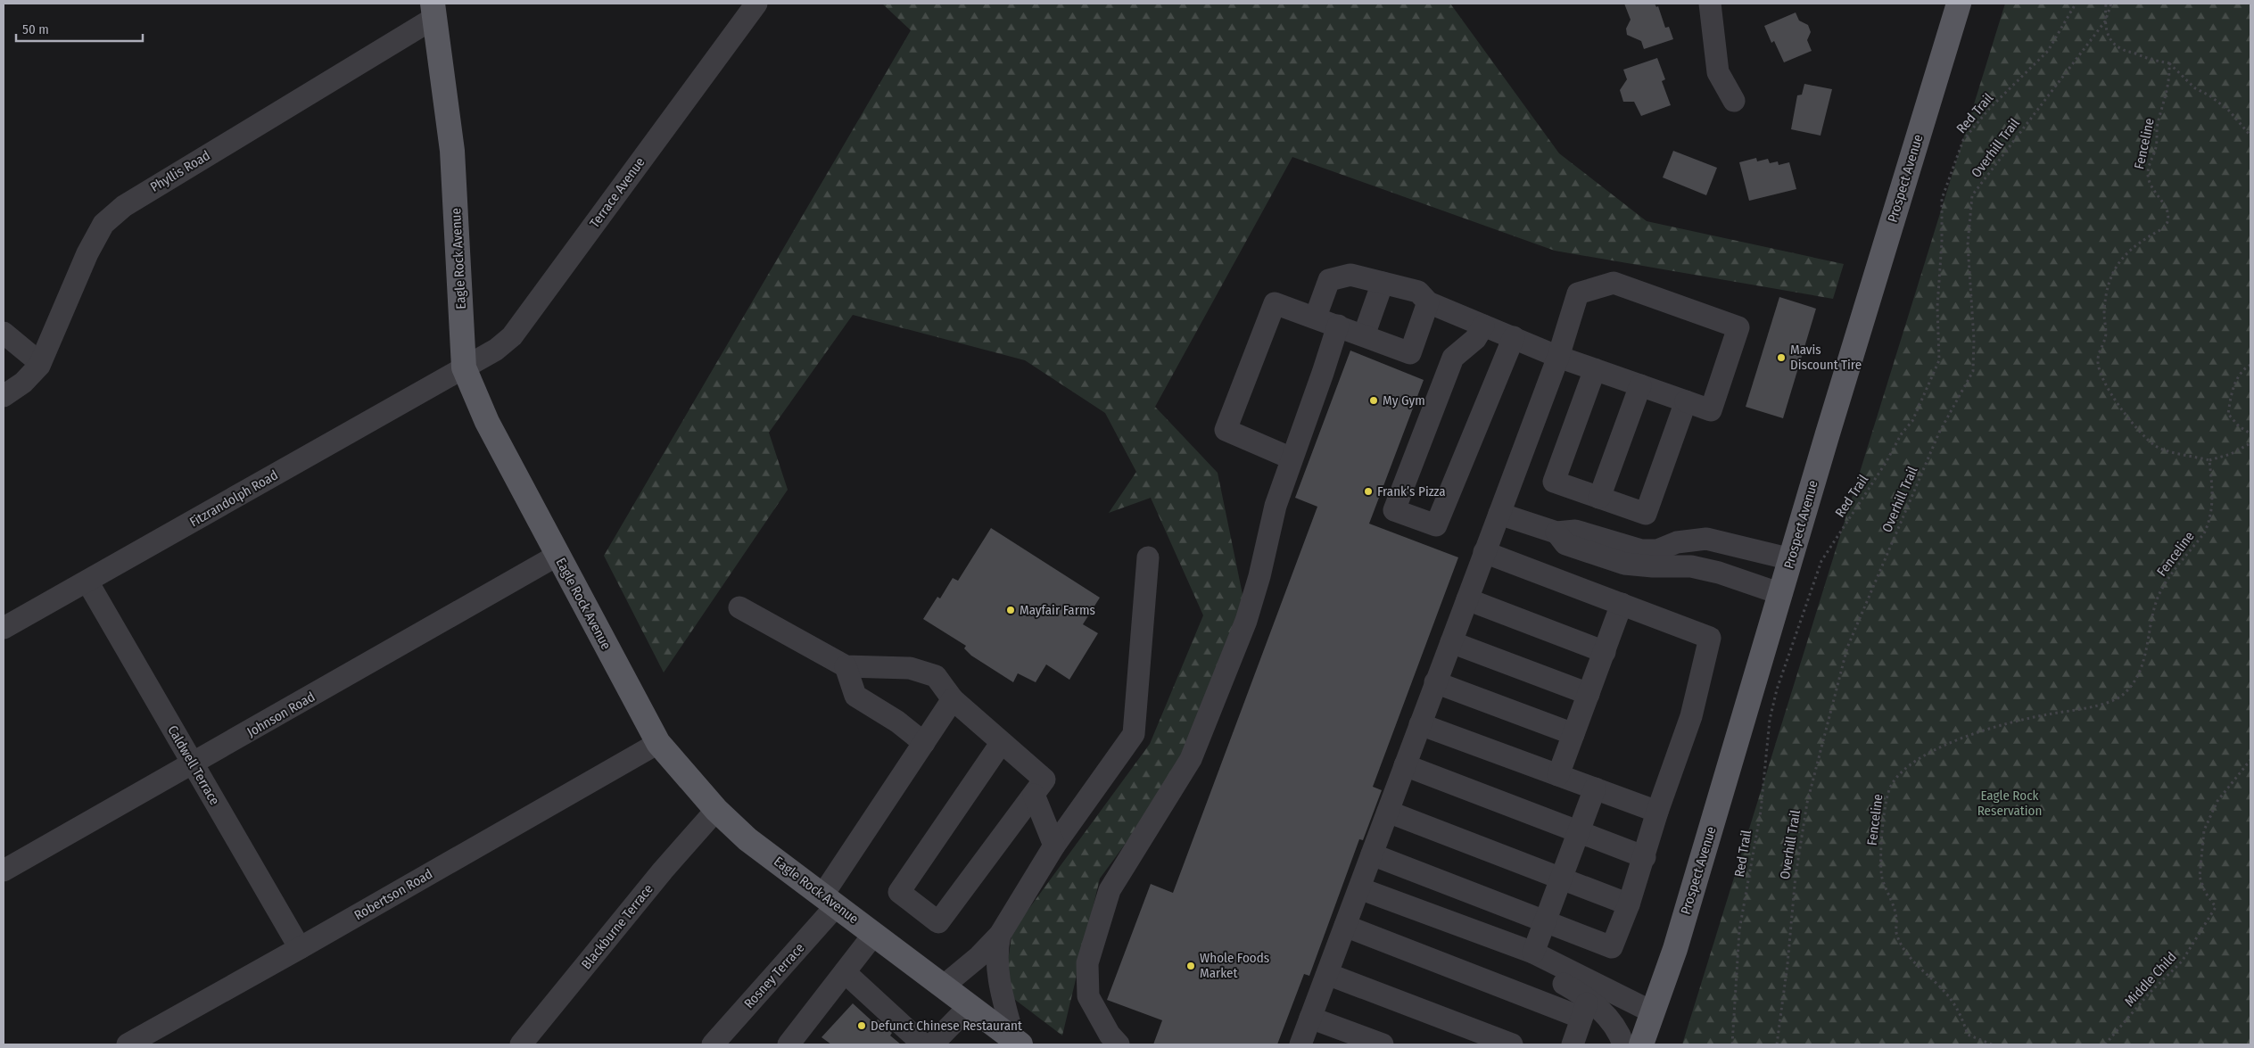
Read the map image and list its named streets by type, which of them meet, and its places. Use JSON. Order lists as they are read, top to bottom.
{
  "streets": {
    "main road": ["Prospect Avenue", "Eagle Rock Avenue"],
    "street": [
      "Phyllis Road",
      "Terrace Avenue",
      "Fitzrandolph Road",
      "Johnson Road",
      "Caldwell Terrace",
      "Robertson Road",
      "Blackburne Terrace",
      "Rosney Terrace"
    ],
    "path": [
      "Red Trail",
      "Fenceline",
      "Overhill Trail",
      "Middle Child"
    ]
  },
  "crossings": [
    ["Phyllis Road", "Eagle Rock Avenue"],
    ["Terrace Avenue", "Eagle Rock Avenue"],
    ["Terrace Avenue", "Fitzrandolph Road"],
    ["Eagle Rock Avenue", "Fitzrandolph Road"],
    ["Eagle Rock Avenue", "Johnson Road"],
    ["Eagle Rock Avenue", "Robertson Road"],
    ["Eagle Rock Avenue", "Blackburne Terrace"],
    ["Eagle Rock Avenue", "Rosney Terrace"],
    ["Fitzrandolph Road", "Caldwell Terrace"],
    ["Johnson Road", "Caldwell Terrace"],
    ["Caldwell Terrace", "Robertson Road"]
  ],
  "parks": ["Eagle Rock Reservation"],
  "places": [
    "Mavis Discount Tire",
    "My Gym",
    "Frank’s Pizza",
    "Mayfair Farms",
    "Whole Foods Market",
    "Defunct Chinese Restaurant"
  ],
  "scale_bar": "50 m"
}
